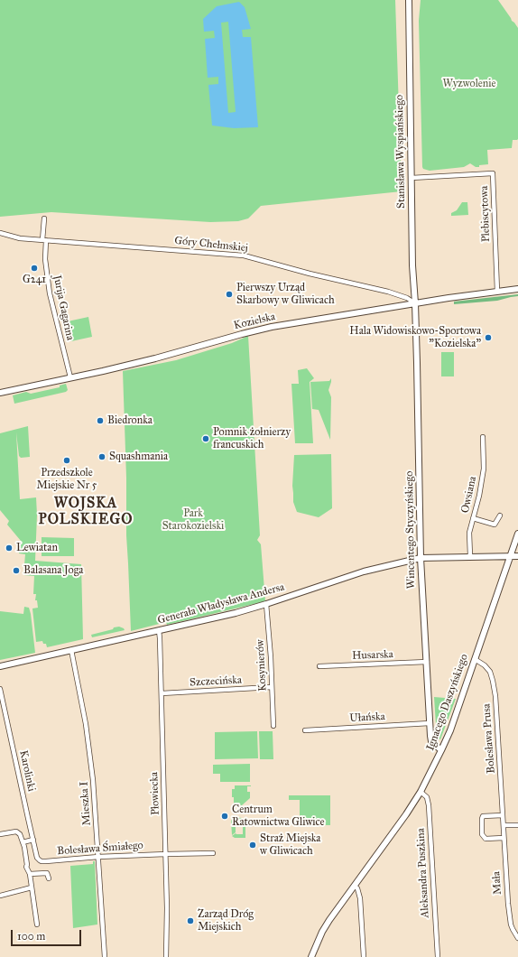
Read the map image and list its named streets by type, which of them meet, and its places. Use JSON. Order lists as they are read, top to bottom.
{
  "streets": {
    "street": [
      "Stanisława Wyspiańskiego",
      "Plebiscytowa",
      "Góry Chełmskiej",
      "Jurija Gagarina",
      "Kozielska",
      "Owsiana",
      "Wincentego Styczyńskiego",
      "Generała Władysława Andersa",
      "Husarska",
      "Kosynierów",
      "Szczecińska",
      "Ignacego Daszyńskiego",
      "Ułańska",
      "Bolesława Prusa",
      "Karolinki",
      "Płowiecka",
      "Mieszka I",
      "Bolesława Śmiałego",
      "Aleksandra Puszkina",
      "Mała"
    ]
  },
  "crossings": [
    ["Stanisława Wyspiańskiego", "Plebiscytowa"],
    ["Stanisława Wyspiańskiego", "Góry Chełmskiej"],
    ["Stanisława Wyspiańskiego", "Kozielska"],
    ["Stanisława Wyspiańskiego", "Wincentego Styczyńskiego"],
    ["Plebiscytowa", "Kozielska"],
    ["Góry Chełmskiej", "Jurija Gagarina"],
    ["Góry Chełmskiej", "Kozielska"],
    ["Góry Chełmskiej", "Wincentego Styczyńskiego"],
    ["Jurija Gagarina", "Kozielska"],
    ["Kozielska", "Wincentego Styczyńskiego"],
    ["Owsiana", "Generała Władysława Andersa"],
    ["Wincentego Styczyńskiego", "Generała Władysława Andersa"],
    ["Wincentego Styczyńskiego", "Husarska"],
    ["Wincentego Styczyńskiego", "Ignacego Daszyńskiego"],
    ["Wincentego Styczyńskiego", "Ułańska"],
    ["Generała Władysława Andersa", "Kosynierów"],
    ["Generała Władysława Andersa", "Ignacego Daszyńskiego"],
    ["Generała Władysława Andersa", "Płowiecka"],
    ["Generała Władysława Andersa", "Mieszka I"],
    ["Kosynierów", "Szczecińska"],
    ["Szczecińska", "Płowiecka"],
    ["Ignacego Daszyńskiego", "Bolesława Prusa"],
    ["Ignacego Daszyńskiego", "Aleksandra Puszkina"],
    ["Bolesława Prusa", "Mała"],
    ["Karolinki", "Bolesława Śmiałego"],
    ["Płowiecka", "Bolesława Śmiałego"],
    ["Mieszka I", "Bolesława Śmiałego"]
  ],
  "districts": ["WOJSKA POLSKIEGO"],
  "parks": ["Wyzwolenie", "Park Starokozielski"],
  "places": [
    "G241",
    "Pierwszy Urząd Skarbowy w Gliwicach",
    "Hala Widowiskowo-Sportowa \"Kozielska\"",
    "Biedronka",
    "Pomnik żołnierzy francuskich",
    "Squashmania",
    "Przedszkole Miejskie Nr 5",
    "Lewiatan",
    "Balasana Joga",
    "Centrum Ratownictwa Gliwice",
    "Straż Miejska w Gliwicach",
    "Zarząd Dróg Miejskich"
  ],
  "scale_bar": "100 m"
}
